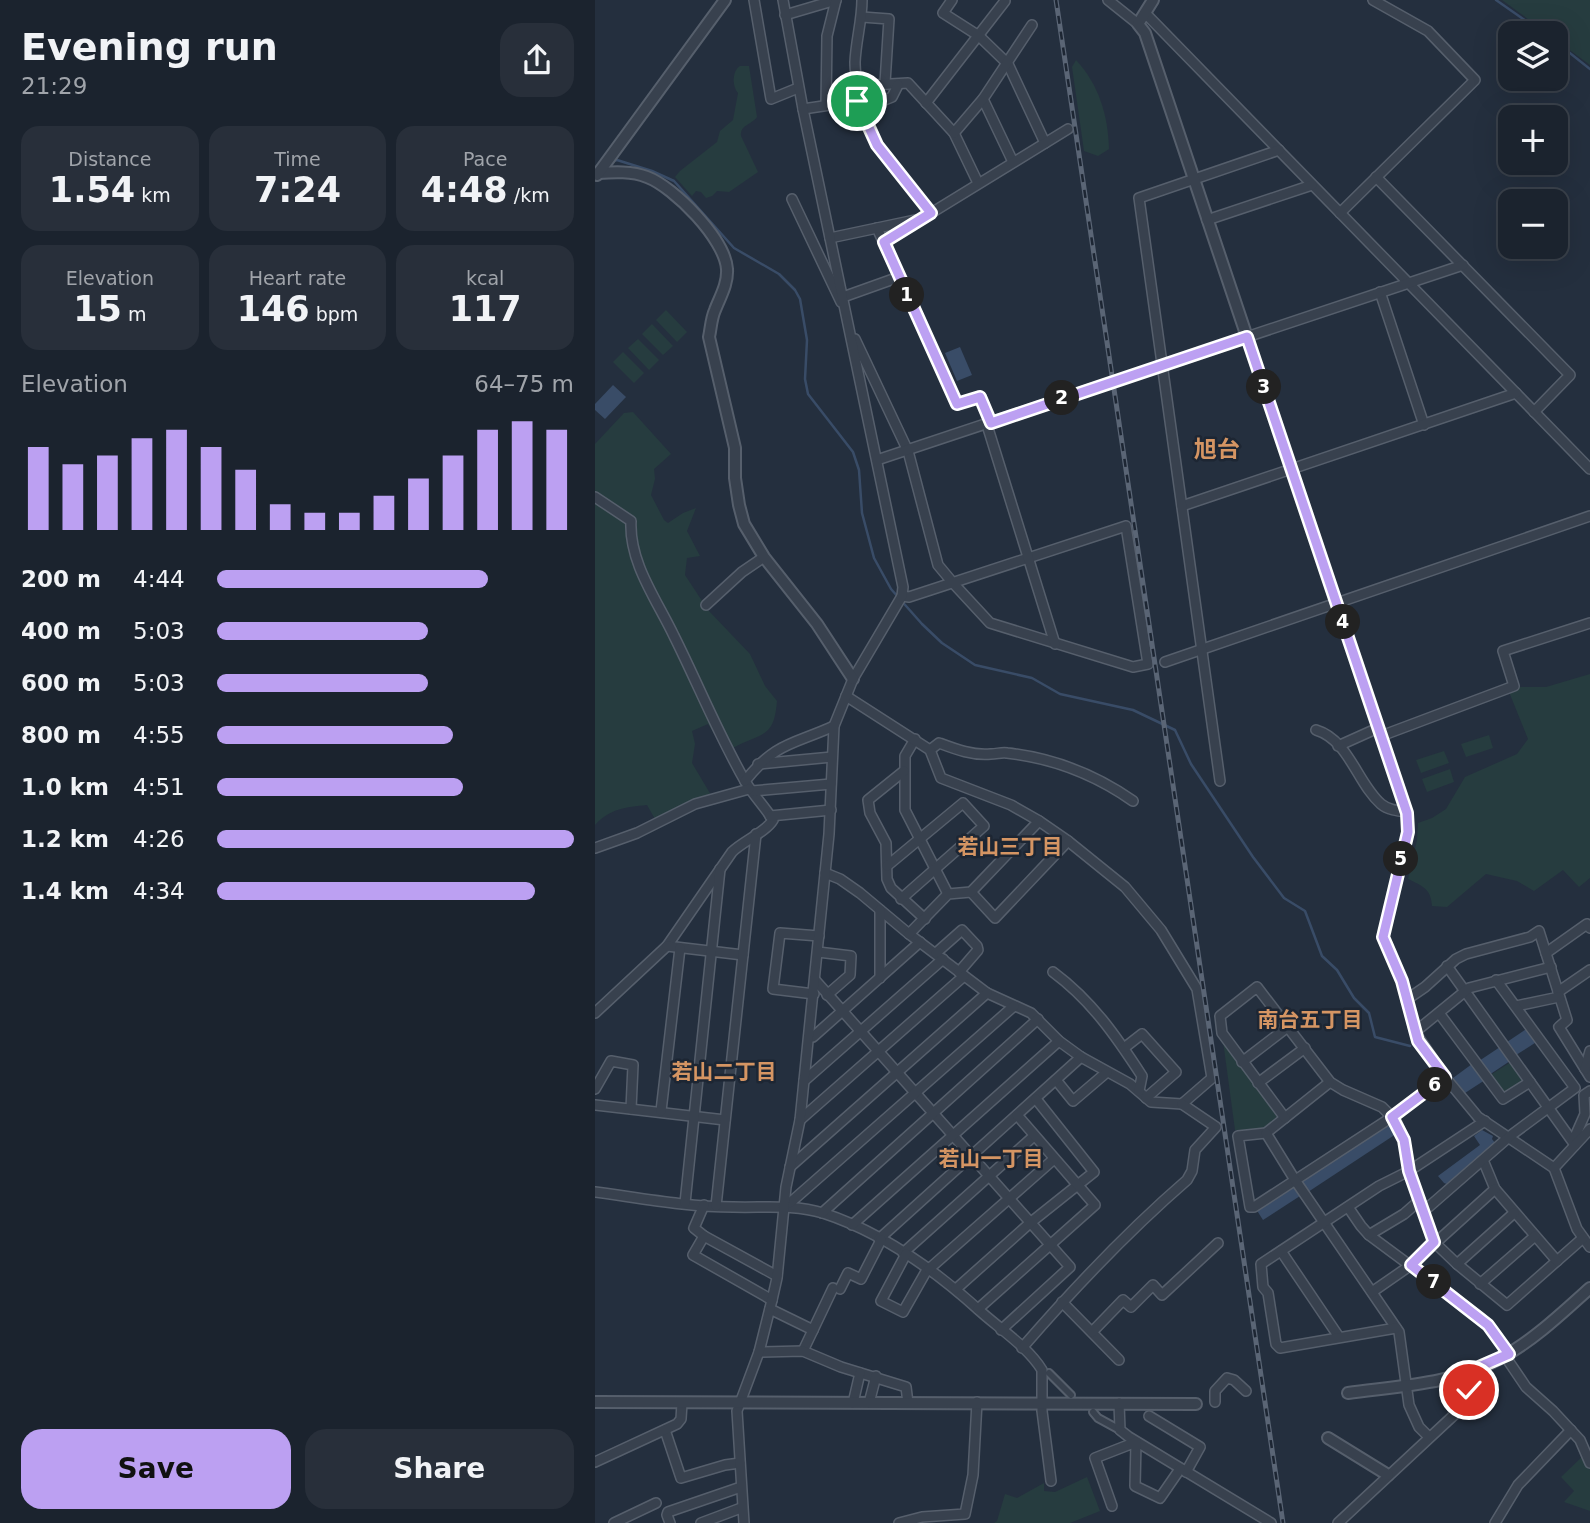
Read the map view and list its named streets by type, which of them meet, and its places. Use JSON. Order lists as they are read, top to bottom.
{
  "districts": [
    "旭台",
    "若山三丁目",
    "南台五丁目",
    "若山二丁目",
    "若山一丁目"
  ],
  "page": {
    "heading": ["Evening run", "21:29"],
    "map_buttons": ["+", "−"],
    "stats": [
      ["Distance", "1.54 km"],
      ["Time", "7:24"],
      ["Pace", "4:48 /km"],
      ["Elevation", "15 m"],
      ["Heart rate", "146 bpm"],
      ["kcal", "117"]
    ],
    "pins": [
      "1",
      "3",
      "2",
      "4",
      "5",
      "6",
      "7"
    ],
    "chart": ["Elevation", "64–75 m"],
    "list": [
      {
        "name": "200 m",
        "note": "4:44"
      },
      {
        "name": "400 m",
        "note": "5:03"
      },
      {
        "name": "600 m",
        "note": "5:03"
      },
      {
        "name": "800 m",
        "note": "4:55"
      },
      {
        "name": "1.0 km",
        "note": "4:51"
      },
      {
        "name": "1.2 km",
        "note": "4:26"
      },
      {
        "name": "1.4 km",
        "note": "4:34"
      }
    ],
    "buttons": ["Save", "Share"]
  }
}
